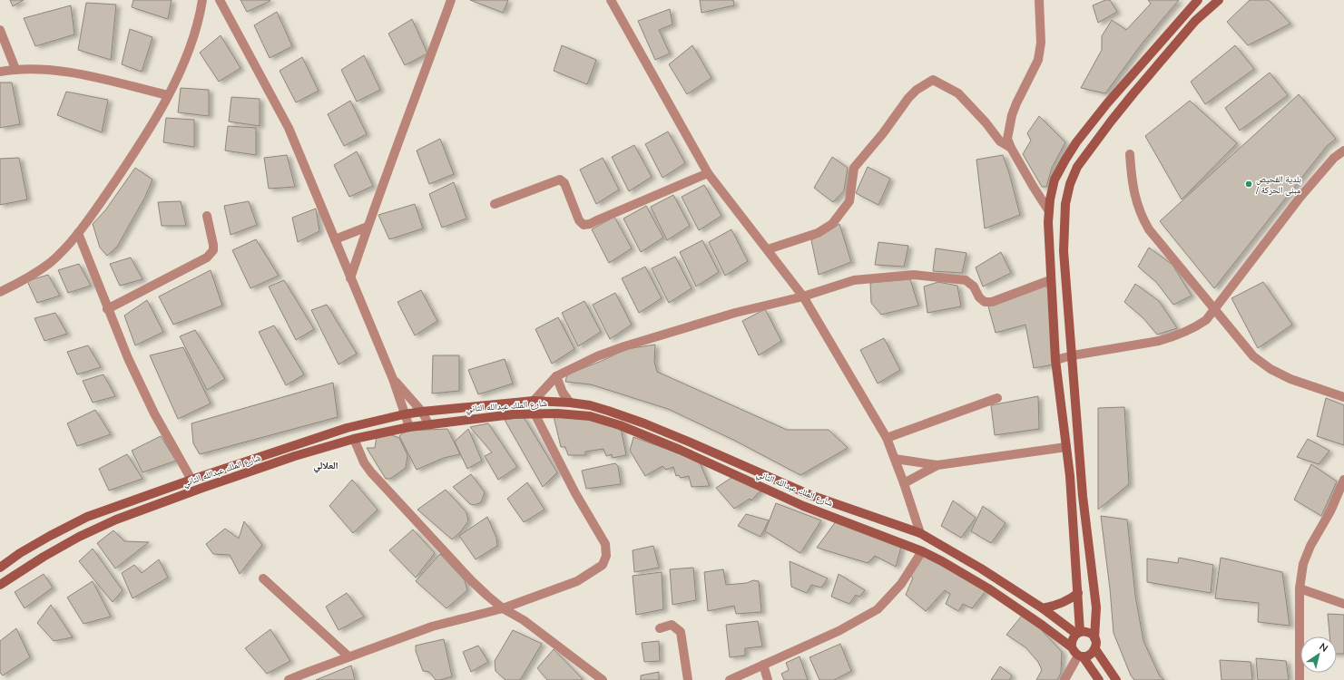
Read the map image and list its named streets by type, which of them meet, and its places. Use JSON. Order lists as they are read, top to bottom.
{
  "streets": {
    "main road": ["شارع الملك عبدالله الثاني"]
  },
  "districts": ["العلالي"],
  "places": ["بلدية الفحيص / مبنى الحركة"],
  "north": "top right"
}
